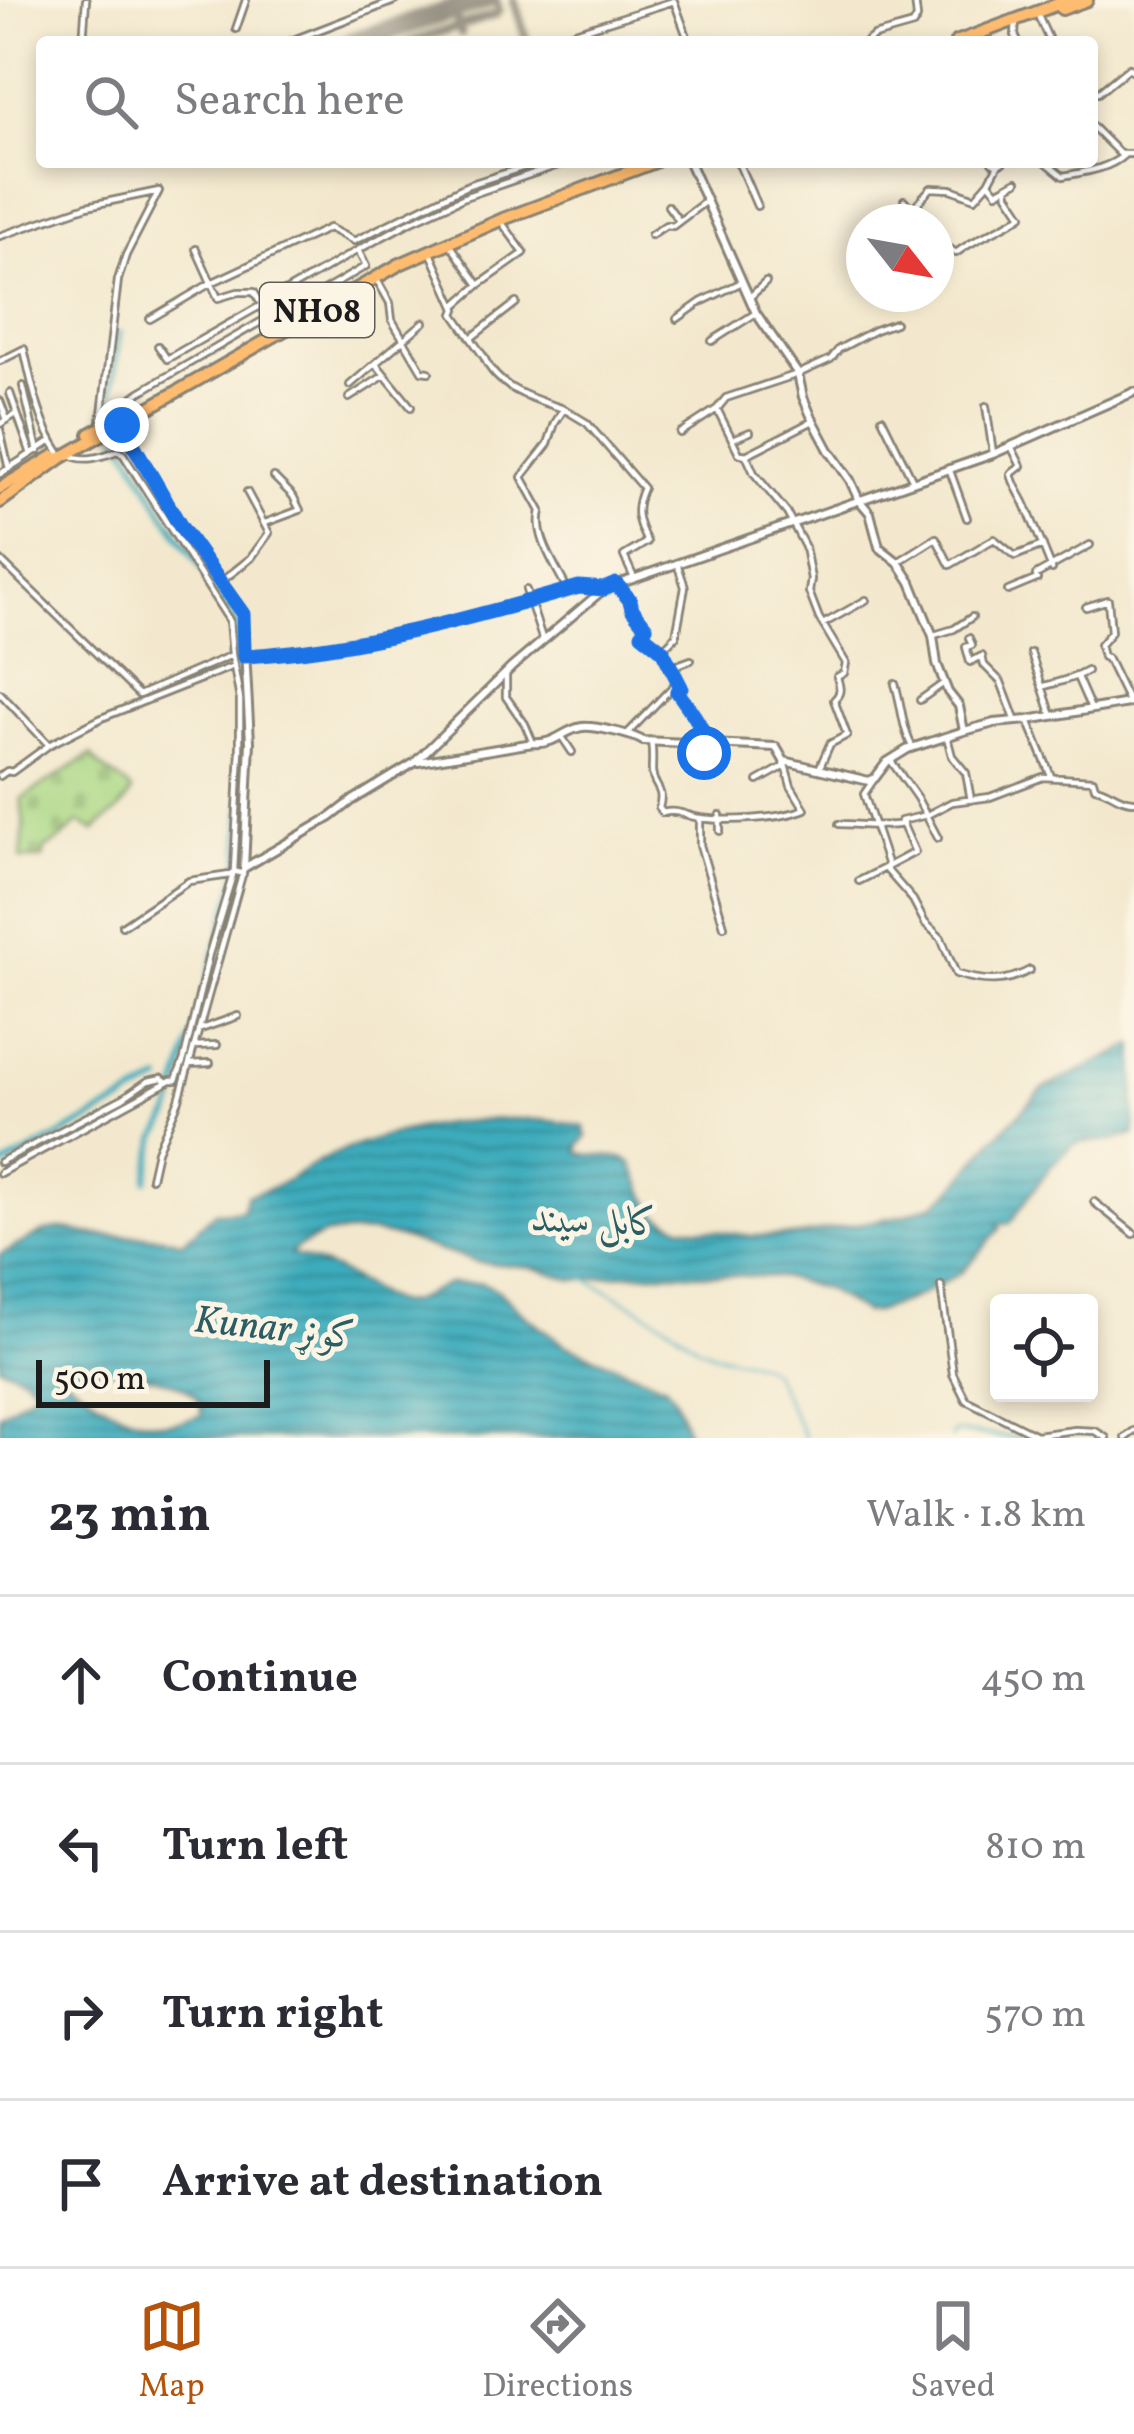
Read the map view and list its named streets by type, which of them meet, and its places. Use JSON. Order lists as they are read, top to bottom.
{
  "streets": {
    "highway": ["NH08"]
  },
  "water": ["کابل سيند", "Kunar کونړ"],
  "scale_bar": "500 m",
  "north": "bottom right",
  "page": {
    "search": "Search here",
    "scale": "500 m",
    "heading": ["23 min", "Walk · 1.8 km"],
    "list": [
      ["Continue", "450 m"],
      ["Turn left", "810 m"],
      ["Turn right", "570 m"],
      "Arrive at destination"
    ],
    "nav": ["Map", "Directions", "Saved"]
  }
}
